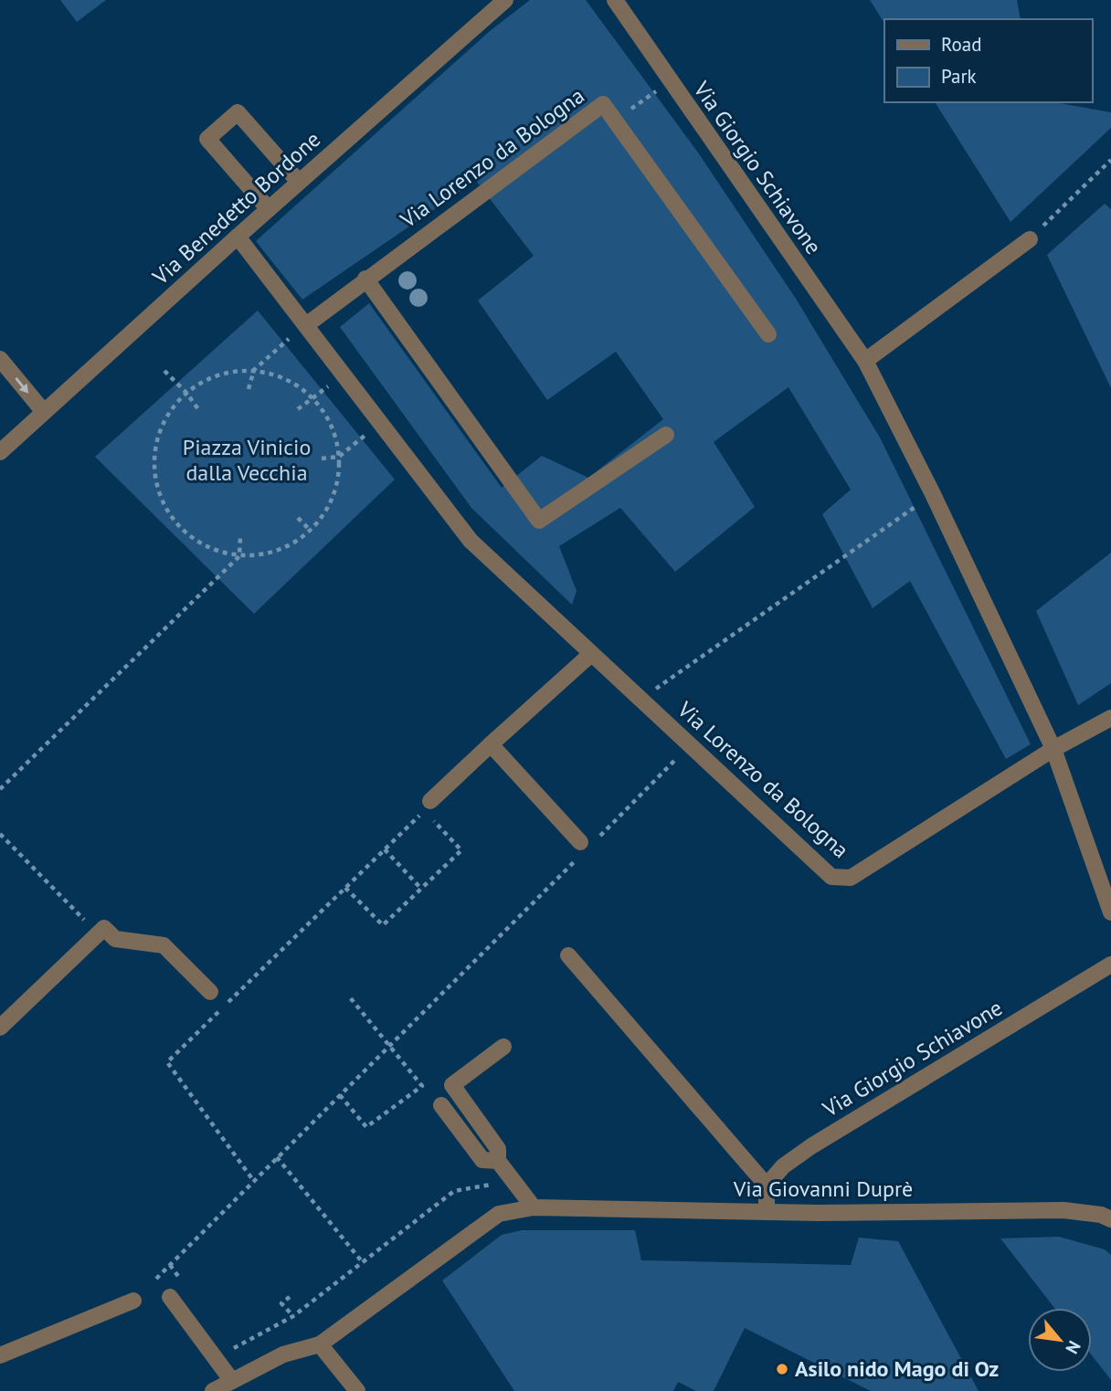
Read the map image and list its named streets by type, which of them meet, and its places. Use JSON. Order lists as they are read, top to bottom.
{
  "streets": {
    "street": [
      "Via Lorenzo da Bologna",
      "Via Giorgio Schiavone",
      "Via Benedetto Bordone",
      "Via Giovanni Duprè"
    ]
  },
  "crossings": [
    ["Via Lorenzo da Bologna", "Via Giorgio Schiavone"],
    ["Via Lorenzo da Bologna", "Via Benedetto Bordone"],
    ["Via Giorgio Schiavone", "Via Giovanni Duprè"]
  ],
  "parks": ["Piazza Vinicio dalla Vecchia"],
  "places": ["Asilo nido Mago di Oz"],
  "legend": ["Road", "Park"],
  "north": "bottom right"
}
